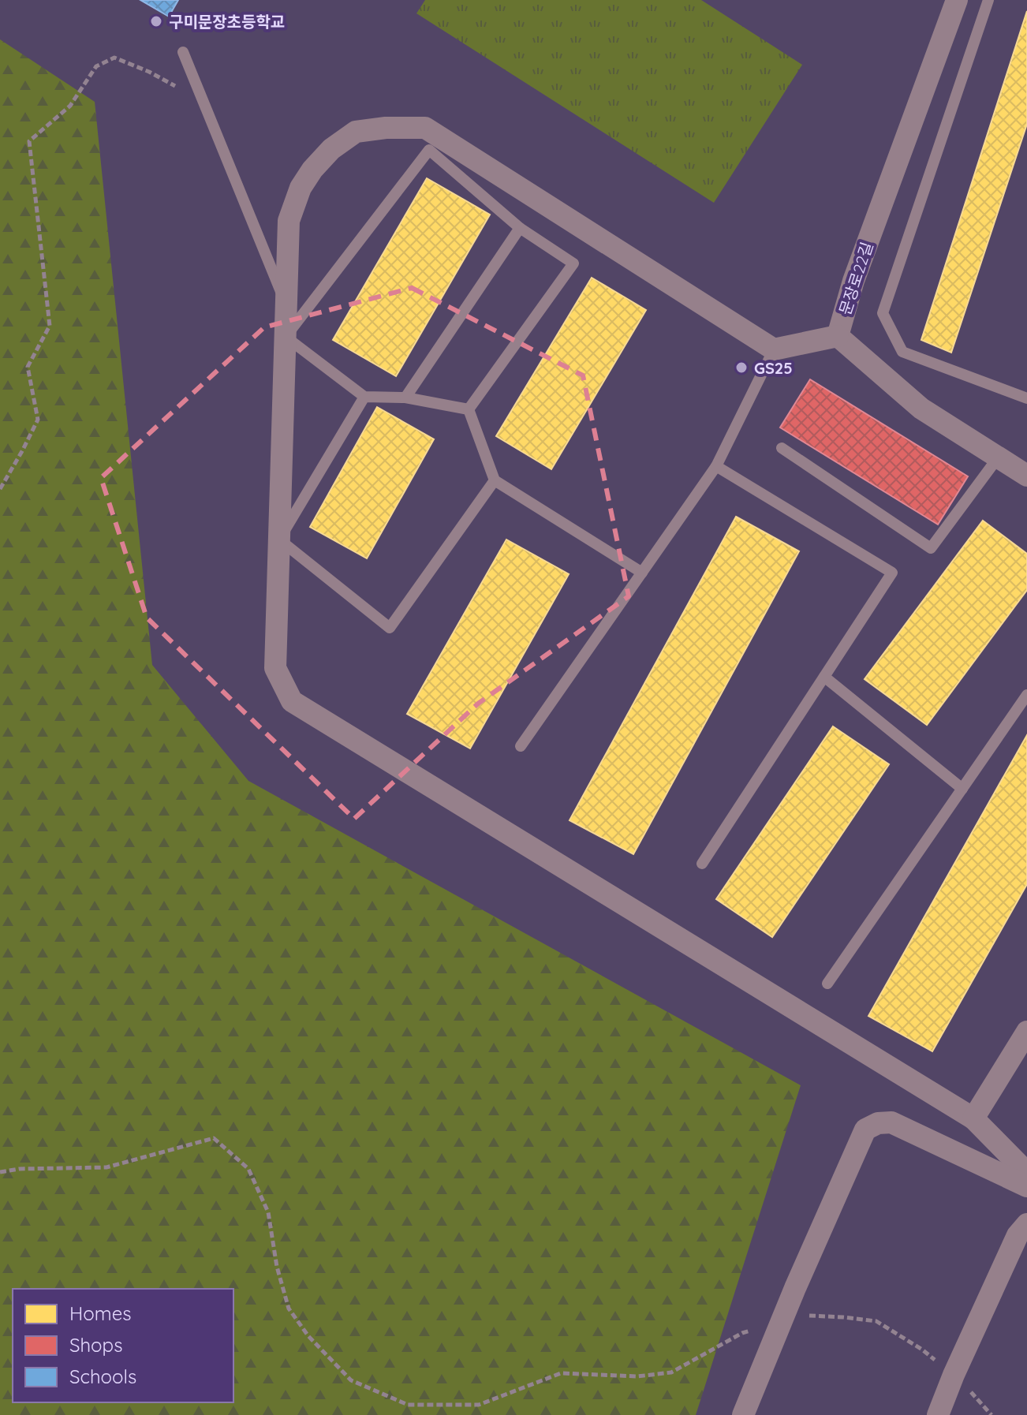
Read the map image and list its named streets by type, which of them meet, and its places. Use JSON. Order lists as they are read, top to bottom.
{
  "streets": {
    "street": ["문장로22길"]
  },
  "places": ["구미문장초등학교", "GS25"],
  "legend": ["Homes", "Shops", "Schools"]
}
